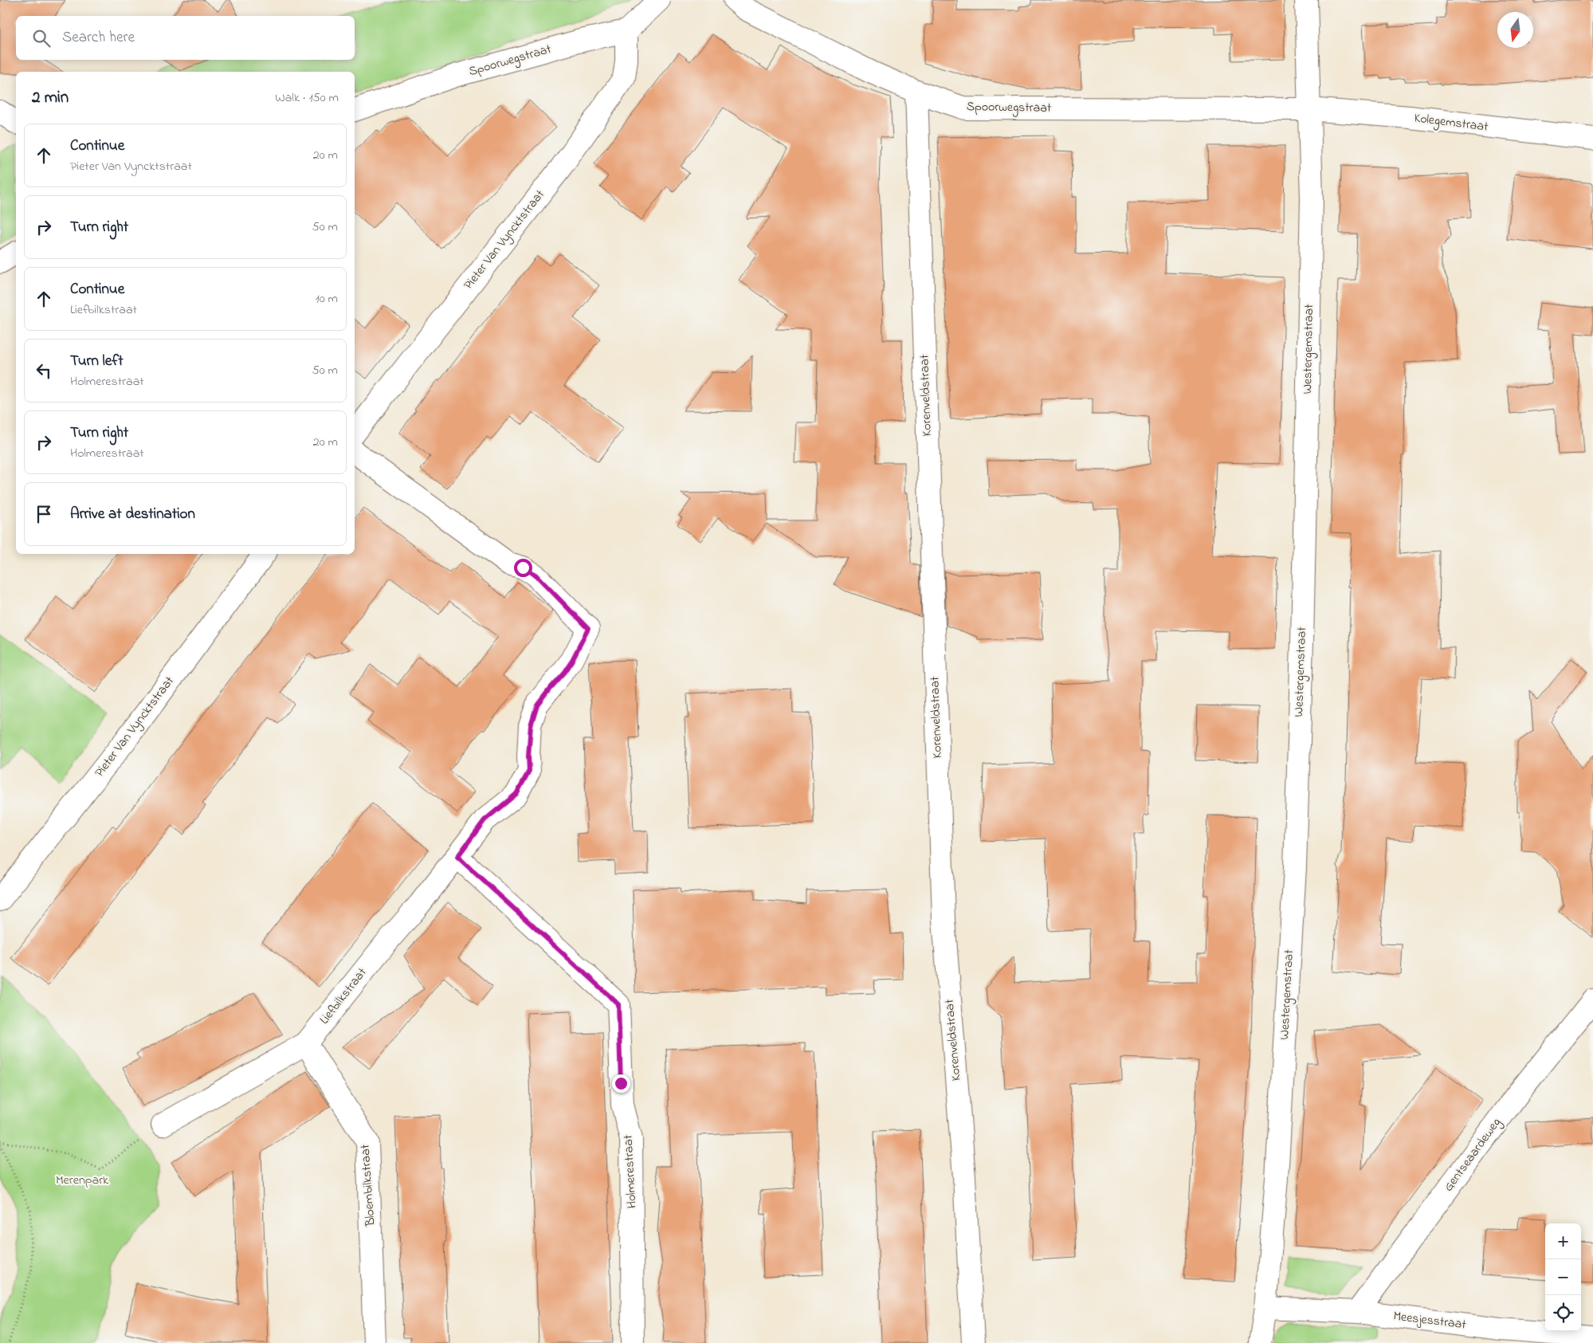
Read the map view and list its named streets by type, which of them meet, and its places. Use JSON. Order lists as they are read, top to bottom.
{
  "streets": {
    "street": [
      "Spoorwegstraat",
      "Kolegemstraat",
      "Pieter Van Vyncktstraat",
      "Westergemstraat",
      "Korenveldstraat",
      "Liefbilkstraat",
      "Gentseaardeweg",
      "Holmerestraat",
      "Bloembilkstraat",
      "Meesjesstraat"
    ]
  },
  "crossings": [
    ["Spoorwegstraat", "Kolegemstraat"],
    ["Spoorwegstraat", "Pieter Van Vyncktstraat"],
    ["Spoorwegstraat", "Westergemstraat"],
    ["Spoorwegstraat", "Korenveldstraat"],
    ["Kolegemstraat", "Westergemstraat"],
    ["Westergemstraat", "Meesjesstraat"],
    ["Liefbilkstraat", "Holmerestraat"],
    ["Liefbilkstraat", "Bloembilkstraat"],
    ["Gentseaardeweg", "Meesjesstraat"]
  ],
  "parks": ["Merenpark"],
  "north": "bottom",
  "page": {
    "search": "Search here",
    "heading": ["2 min", "Walk · 150 m"],
    "list": [
      ["Continue", "Pieter Van Vyncktstraat", "20 m"],
      ["Turn right", "50 m"],
      ["Continue", "Liefbilkstraat", "10 m"],
      ["Turn left", "Holmerestraat", "50 m"],
      ["Turn right", "Holmerestraat", "20 m"],
      "Arrive at destination"
    ],
    "map_buttons": ["+", "−"]
  }
}
